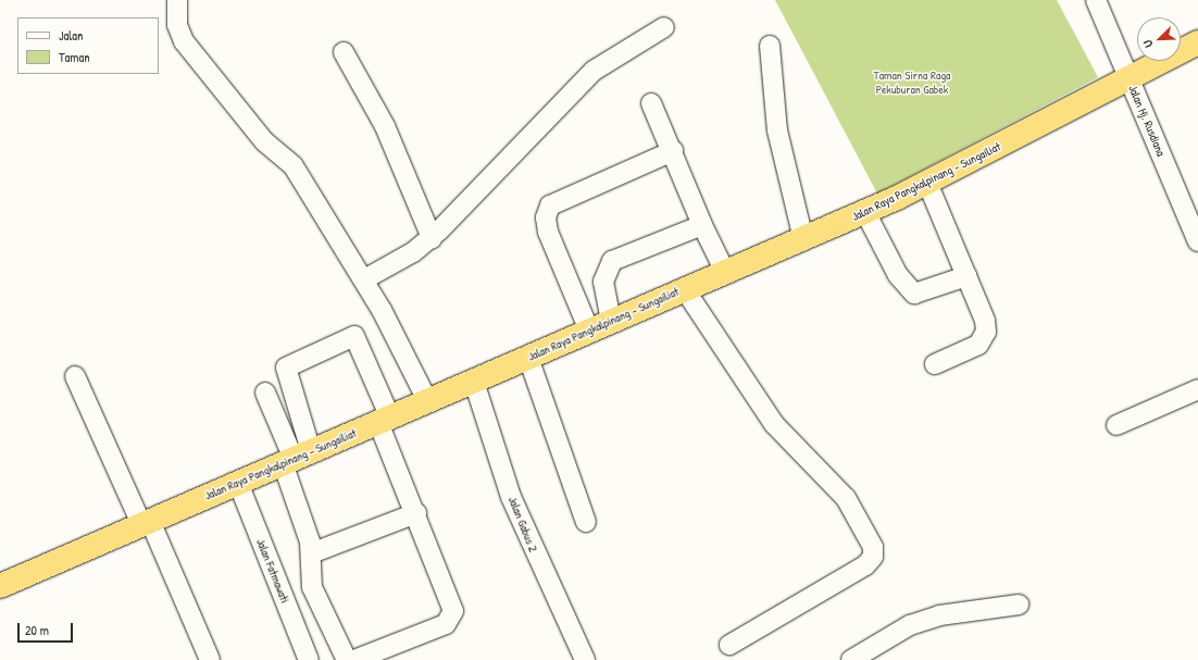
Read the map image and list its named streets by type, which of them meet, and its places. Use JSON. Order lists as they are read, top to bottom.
{
  "streets": {
    "highway": ["Jalan Raya Pangkalpinang - Sungailiat"],
    "street": ["Jalan Hj. Rusdiana", "Jalan Gabus 2", "Jalan Fatmawati"]
  },
  "crossings": [
    ["Jalan Hj. Rusdiana", "Jalan Raya Pangkalpinang - Sungailiat"],
    ["Jalan Raya Pangkalpinang - Sungailiat", "Jalan Gabus 2"],
    ["Jalan Raya Pangkalpinang - Sungailiat", "Jalan Fatmawati"]
  ],
  "parks": ["Taman Sirna Raga Pekuburan Gabek"],
  "legend": ["Jalan", "Taman"],
  "scale_bar": "20 m",
  "north": "bottom left"
}
